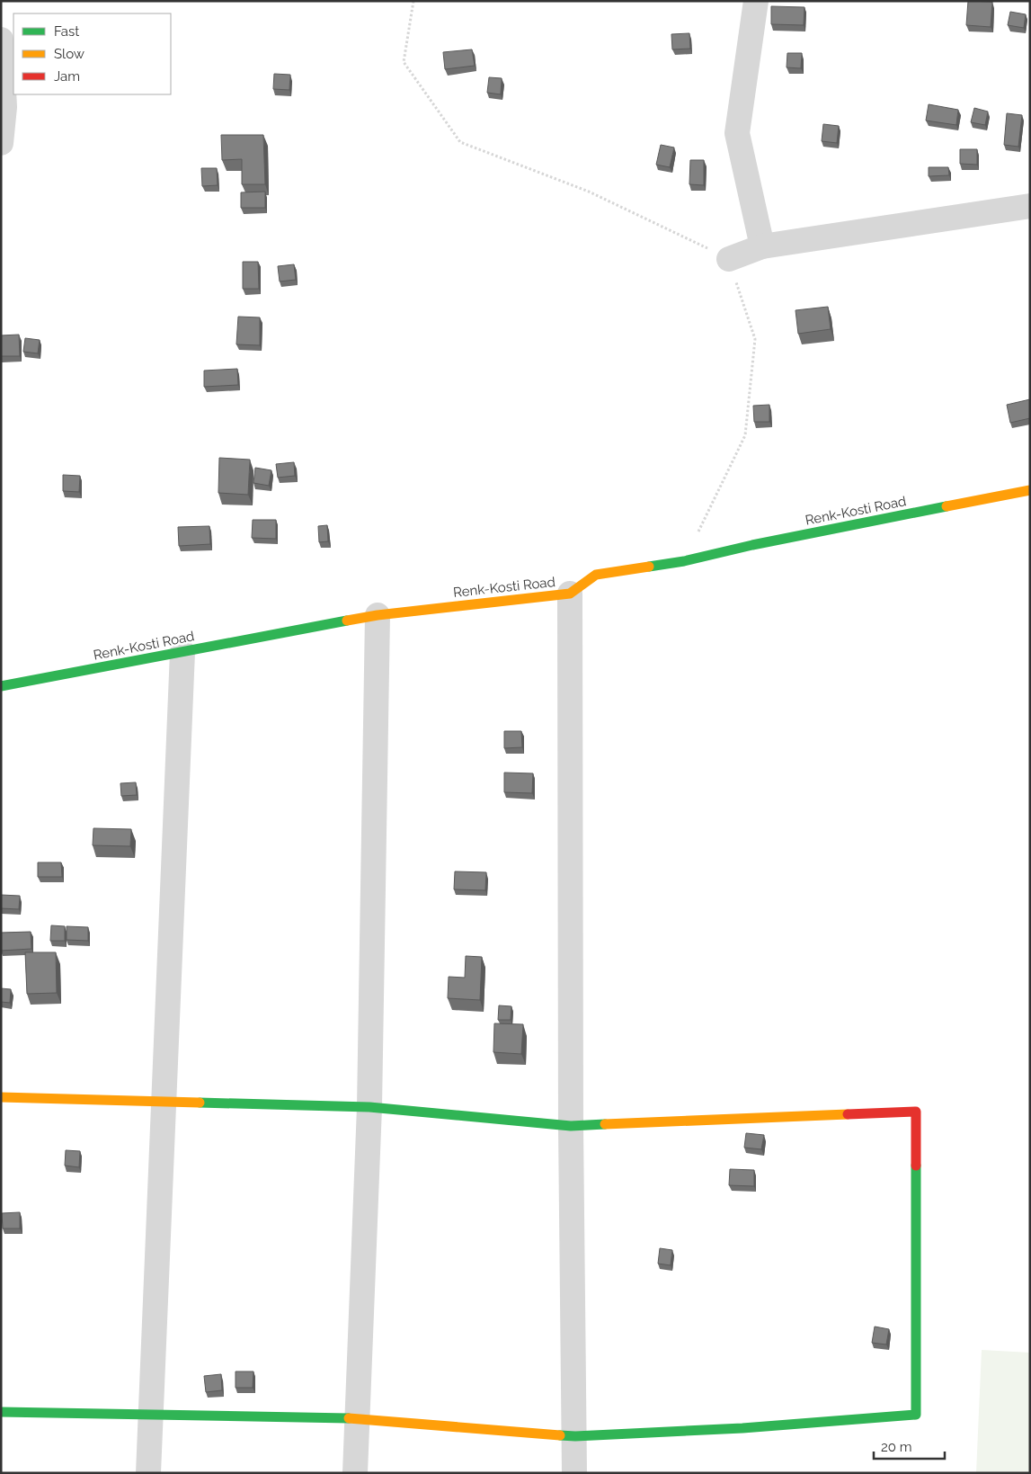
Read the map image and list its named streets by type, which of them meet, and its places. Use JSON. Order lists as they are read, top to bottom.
{
  "streets": {
    "street": ["Renk-Kosti Road"]
  },
  "legend": ["Fast", "Slow", "Jam"],
  "scale_bar": "20 m"
}
